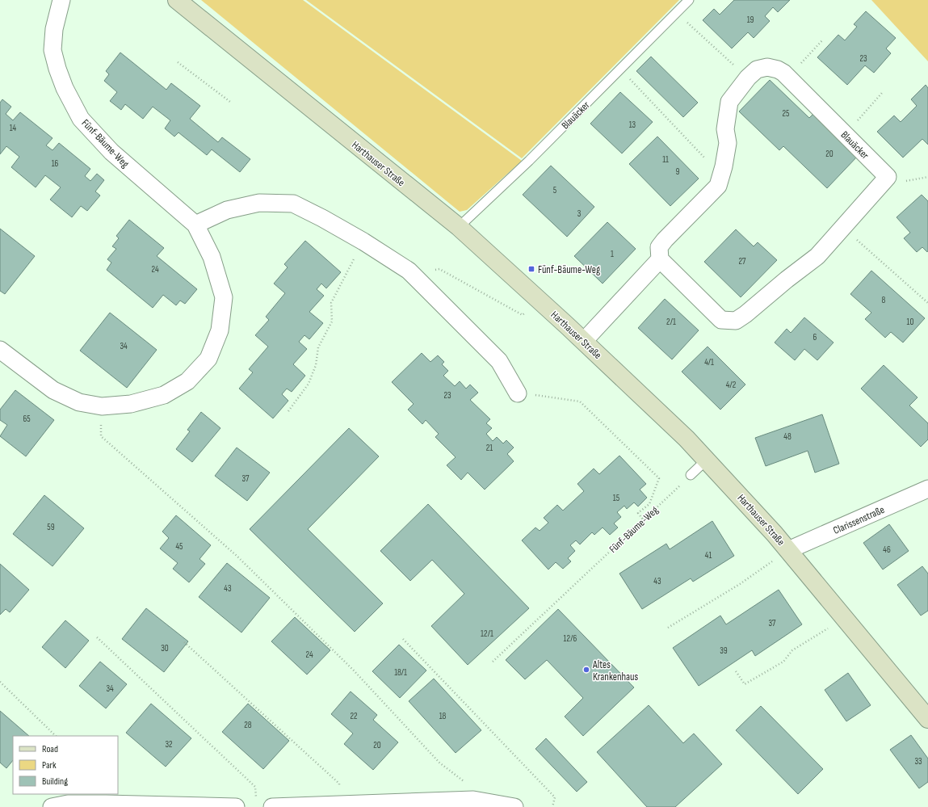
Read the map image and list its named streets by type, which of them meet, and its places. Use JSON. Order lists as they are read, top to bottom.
{
  "streets": {
    "street": [
      "Blauäcker",
      "Fünf-Bäume-Weg",
      "Harthauser Straße",
      "Clarissenstraße"
    ]
  },
  "crossings": [
    ["Blauäcker", "Harthauser Straße"],
    ["Harthauser Straße", "Clarissenstraße"]
  ],
  "places": {
    "transit": ["Fünf-Bäume-Weg"],
    "other": ["Altes Krankenhaus"]
  },
  "house_numbers": [
    "19",
    "23",
    "25",
    "13",
    "14",
    "20",
    "11",
    "16",
    "9",
    "5",
    "3",
    "1",
    "27",
    "24",
    "8",
    "2/1",
    "10",
    "6",
    "34",
    "4/1",
    "4/2",
    "23",
    "65",
    "48",
    "21",
    "37",
    "15",
    "59",
    "45",
    "46",
    "41",
    "43",
    "43",
    "37",
    "12/1",
    "12/6",
    "30",
    "39",
    "24",
    "18/1",
    "34",
    "22",
    "18",
    "28",
    "32",
    "20",
    "33"
  ],
  "legend": ["Road", "Park", "Building"]
}
